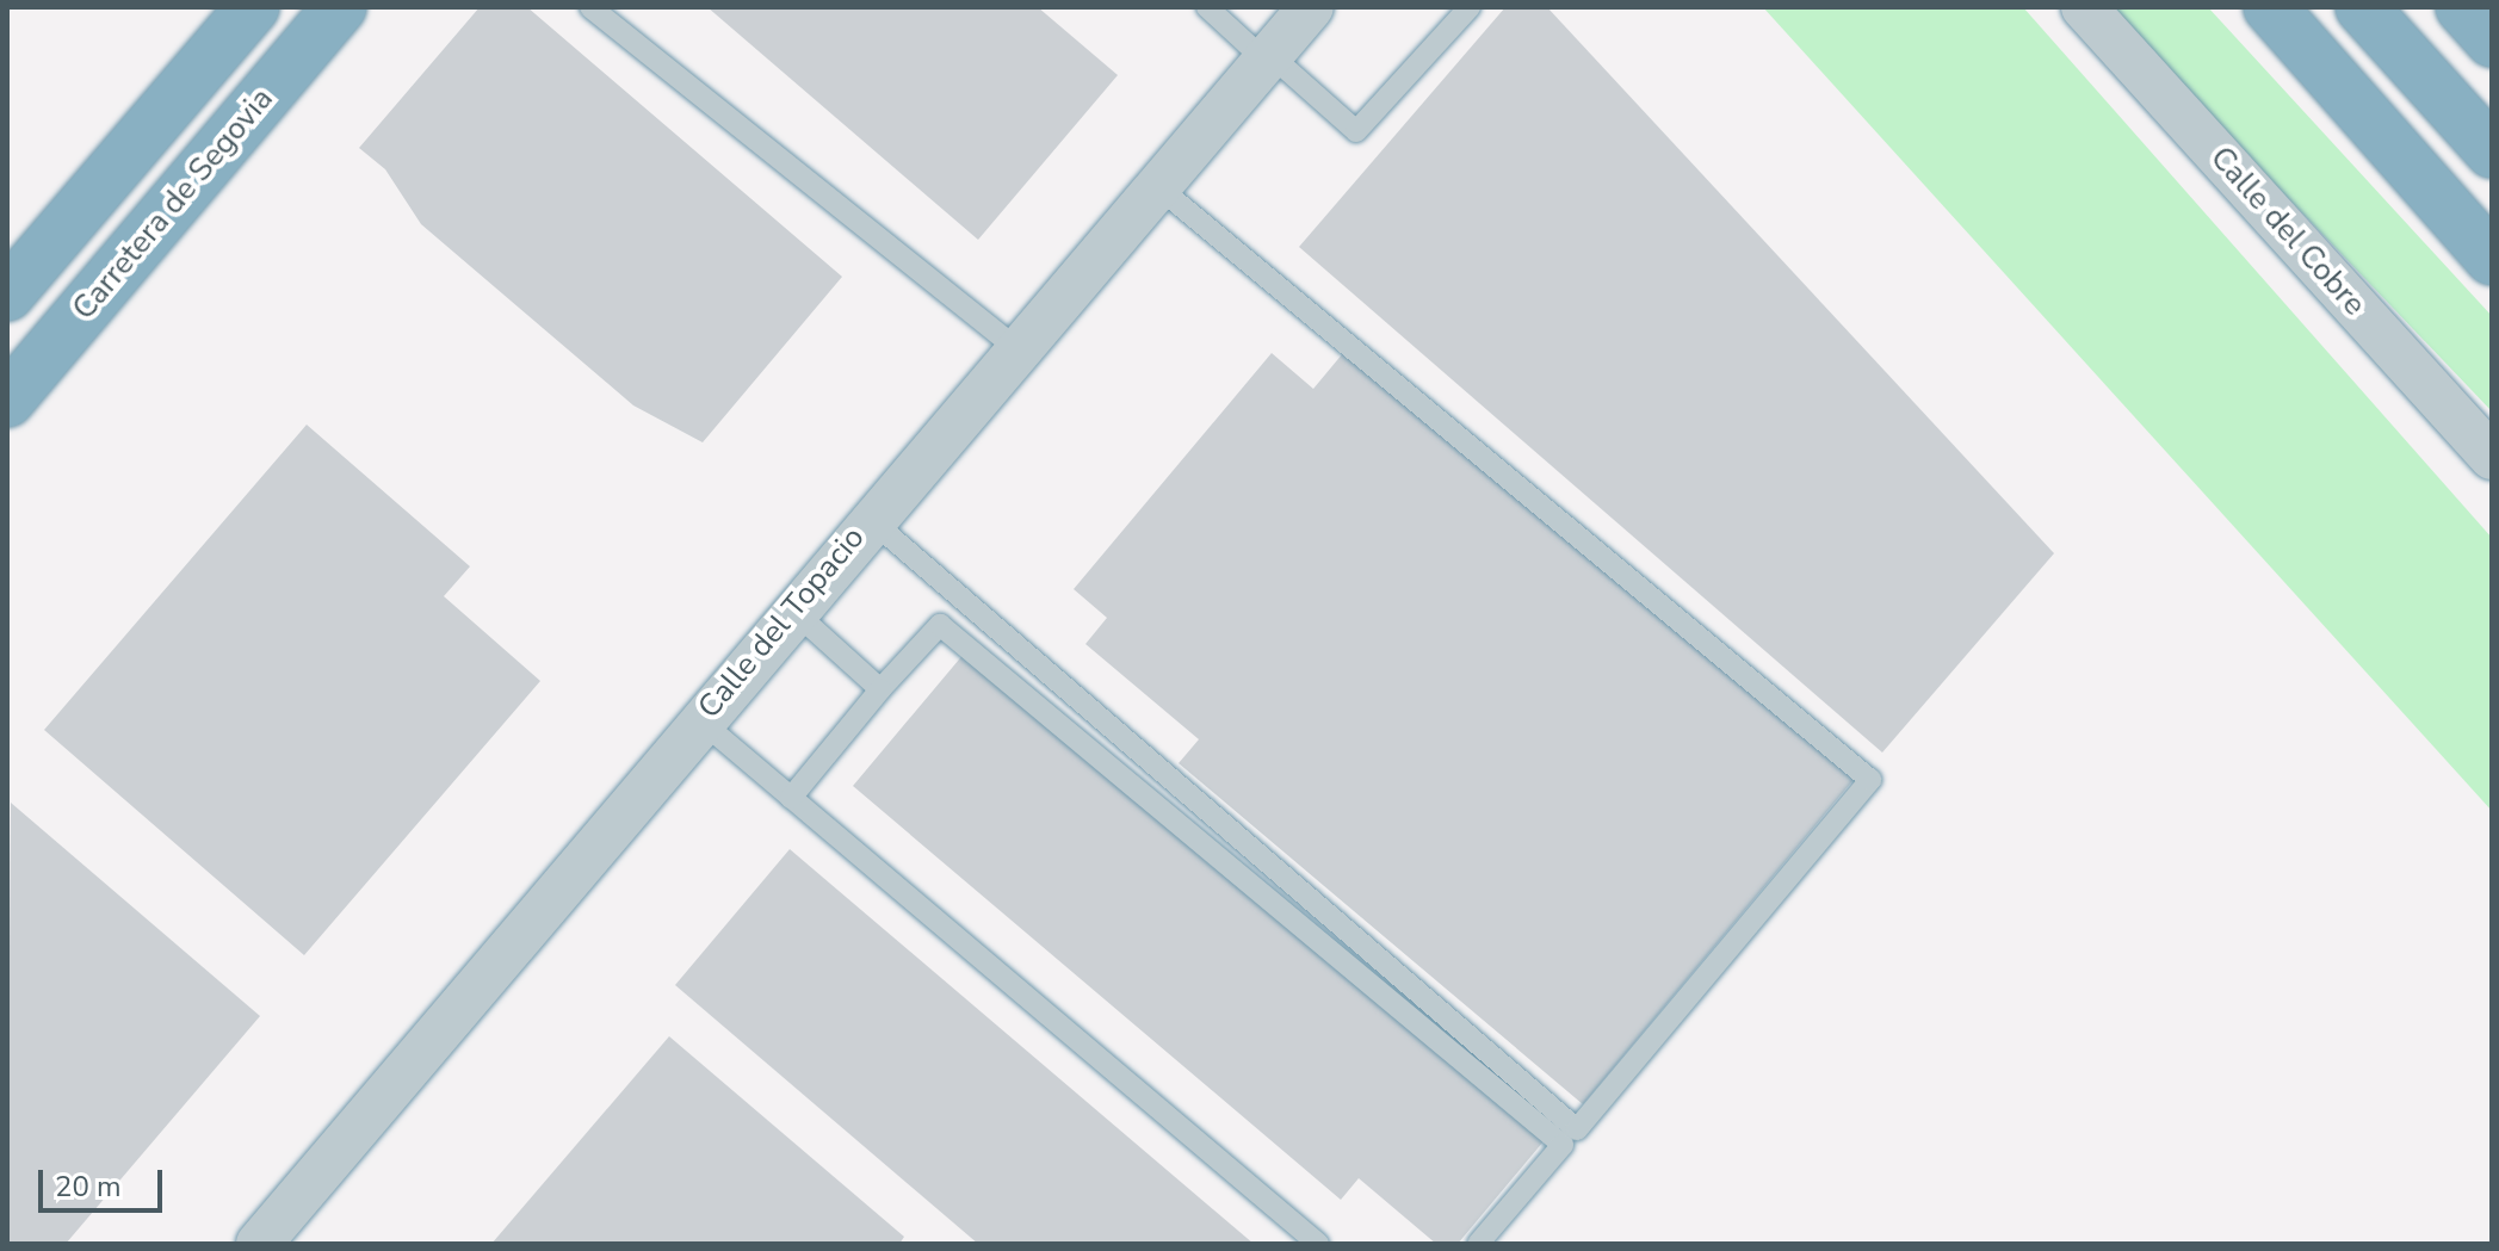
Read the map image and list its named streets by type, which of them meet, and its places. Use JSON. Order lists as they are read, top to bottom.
{
  "streets": {
    "highway": ["Carretera de Segovia"],
    "street": ["Calle del Cobre", "Calle del Topacio"]
  },
  "scale_bar": "20 m"
}
